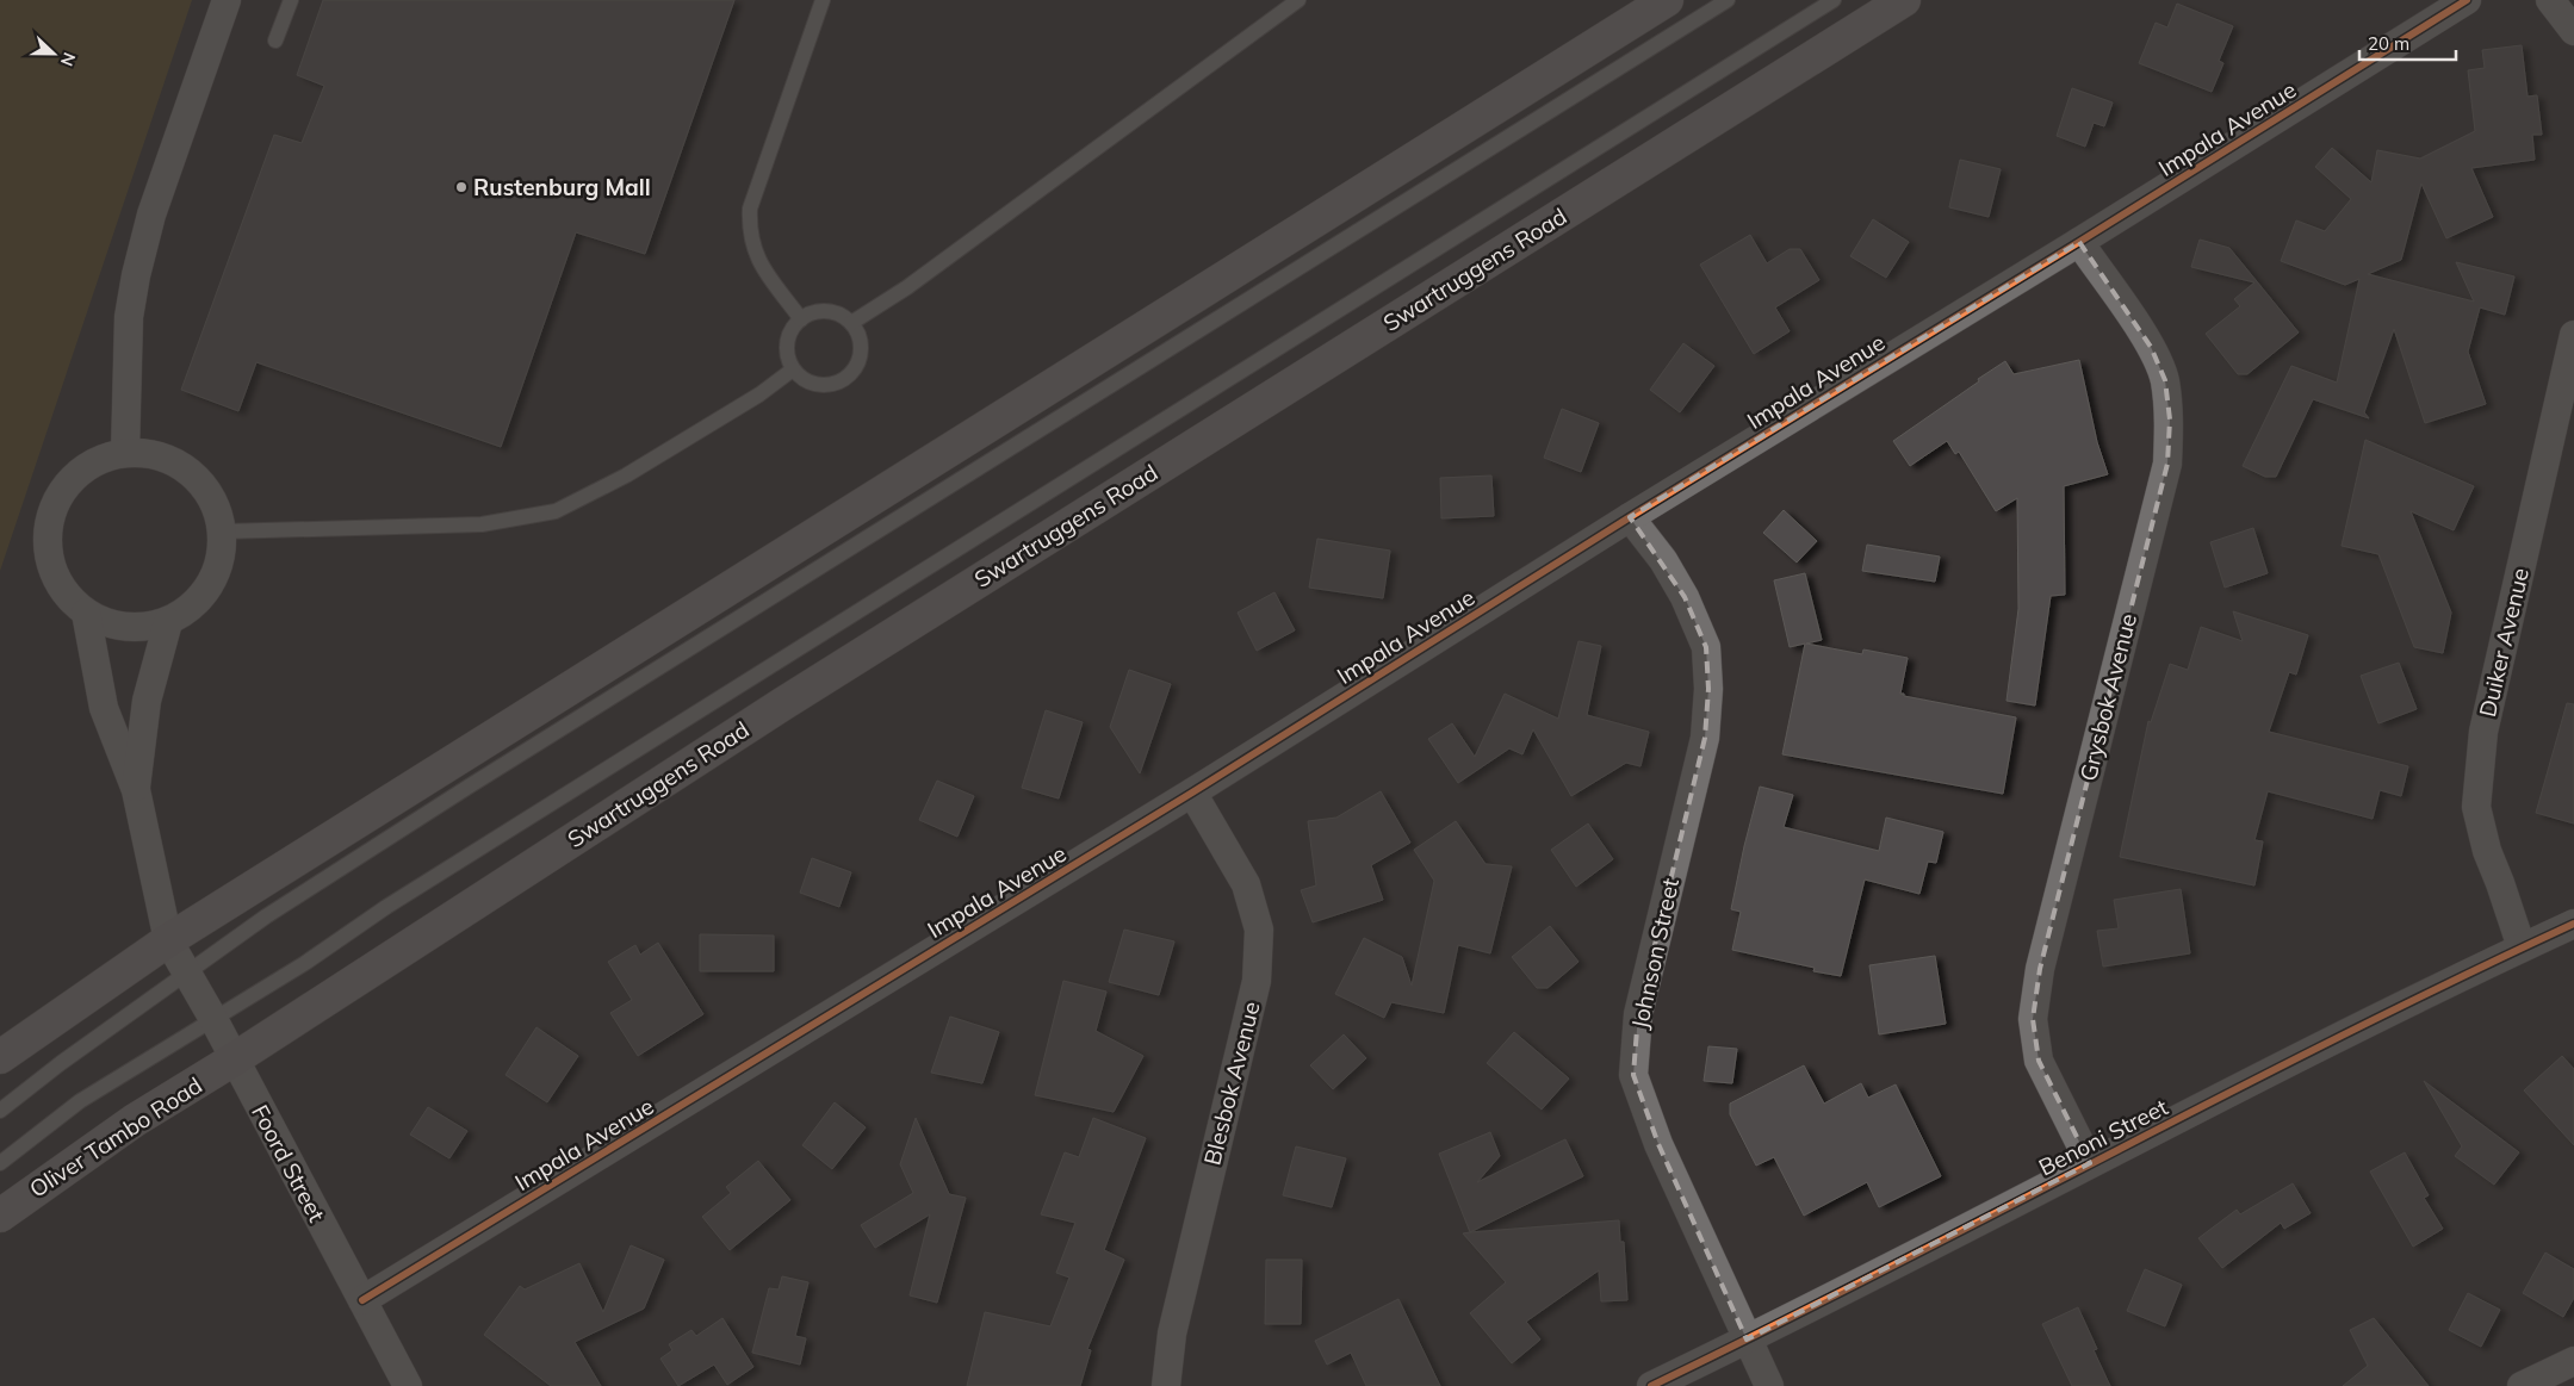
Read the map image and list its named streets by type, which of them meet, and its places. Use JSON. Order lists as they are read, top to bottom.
{
  "streets": {
    "main road": ["Swartruggens Road", "Oliver Tambo Road"],
    "street": [
      "Impala Avenue",
      "Duiker Avenue",
      "Grysbok Avenue",
      "Johnson Street",
      "Blesbok Avenue",
      "Benoni Street",
      "Foord Street"
    ]
  },
  "crossings": [
    ["Impala Avenue", "Grysbok Avenue"],
    ["Impala Avenue", "Johnson Street"],
    ["Impala Avenue", "Blesbok Avenue"],
    ["Impala Avenue", "Foord Street"],
    ["Swartruggens Road", "Oliver Tambo Road"],
    ["Swartruggens Road", "Foord Street"],
    ["Duiker Avenue", "Benoni Street"],
    ["Grysbok Avenue", "Benoni Street"],
    ["Johnson Street", "Benoni Street"],
    ["Oliver Tambo Road", "Foord Street"]
  ],
  "places": ["Rustenburg Mall"],
  "scale_bar": "20 m",
  "north": "right"
}
